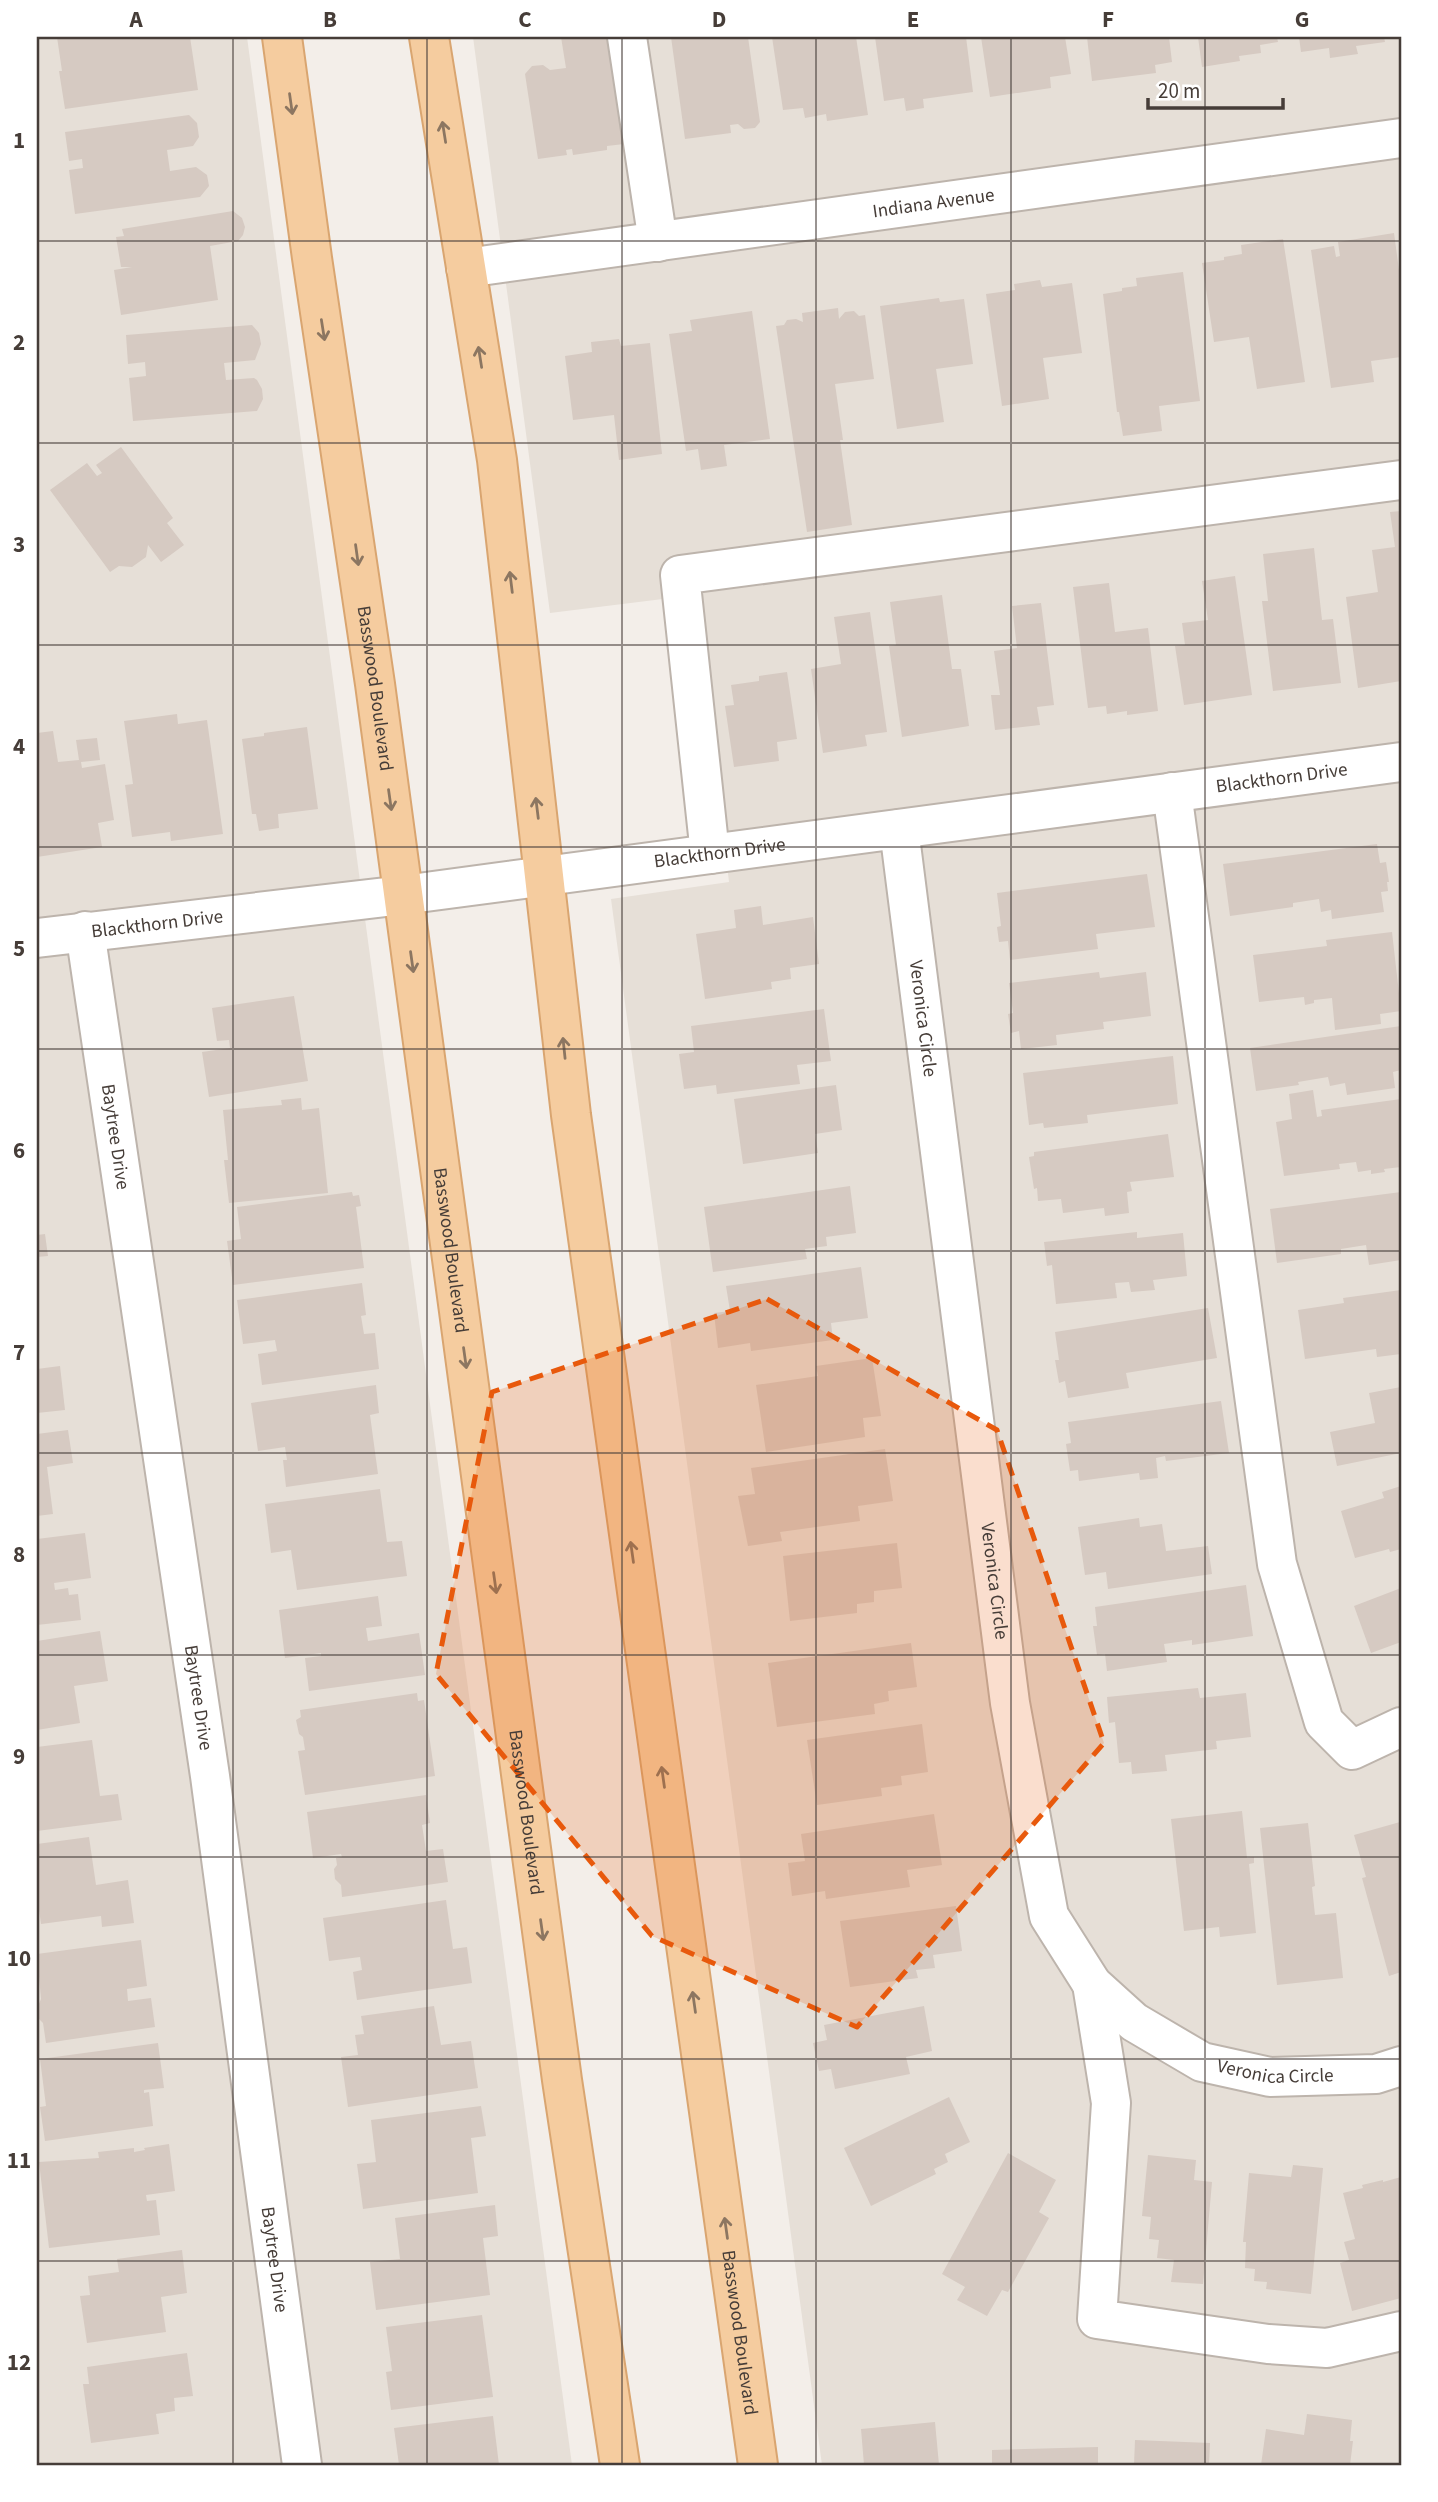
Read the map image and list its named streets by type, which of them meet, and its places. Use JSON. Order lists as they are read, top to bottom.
{
  "streets": {
    "main road": ["Basswood Boulevard"],
    "street": [
      "Indiana Avenue",
      "Blackthorn Drive",
      "Veronica Circle",
      "Baytree Drive"
    ]
  },
  "crossings": [
    ["Indiana Avenue", "Basswood Boulevard"],
    ["Basswood Boulevard", "Blackthorn Drive"],
    ["Blackthorn Drive", "Veronica Circle"],
    ["Blackthorn Drive", "Baytree Drive"]
  ],
  "scale_bar": "20 m",
  "grid": {
    "columns": [
      "A",
      "B",
      "C",
      "D",
      "E",
      "F",
      "G"
    ],
    "rows": [
      "1",
      "2",
      "3",
      "4",
      "5",
      "6",
      "7",
      "8",
      "9",
      "10",
      "11",
      "12"
    ]
  }
}
